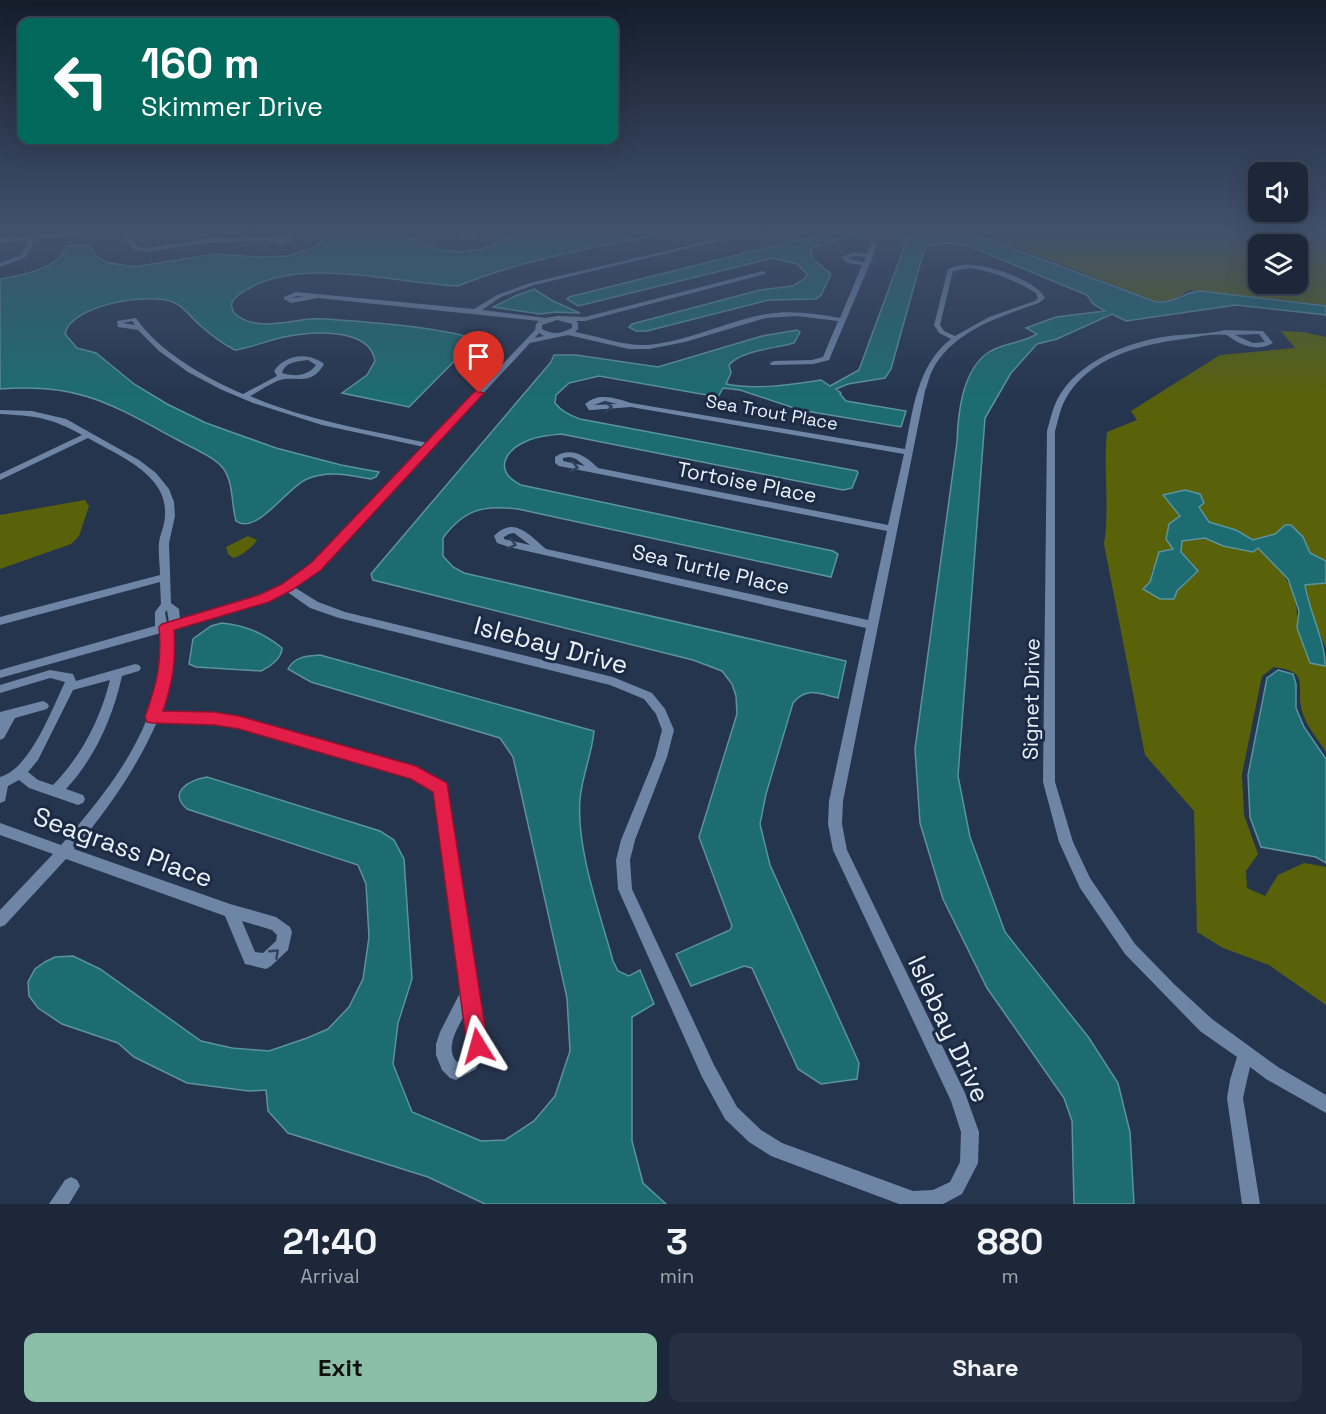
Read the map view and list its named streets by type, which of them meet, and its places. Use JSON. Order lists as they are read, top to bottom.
{
  "streets": {
    "street": [
      "Sea Trout Place",
      "Tortoise Place",
      "Sea Turtle Place",
      "Islebay Drive",
      "Signet Drive",
      "Seagrass Place"
    ]
  },
  "crossings": [
    ["Sea Trout Place", "Islebay Drive"],
    ["Tortoise Place", "Islebay Drive"],
    ["Sea Turtle Place", "Islebay Drive"]
  ],
  "page": {
    "turn": ["160 m", "Skimmer Drive"],
    "eta": [
      "21:40",
      "Arrival",
      "3",
      "min",
      "880",
      "m"
    ],
    "buttons": ["Exit", "Share"]
  }
}
